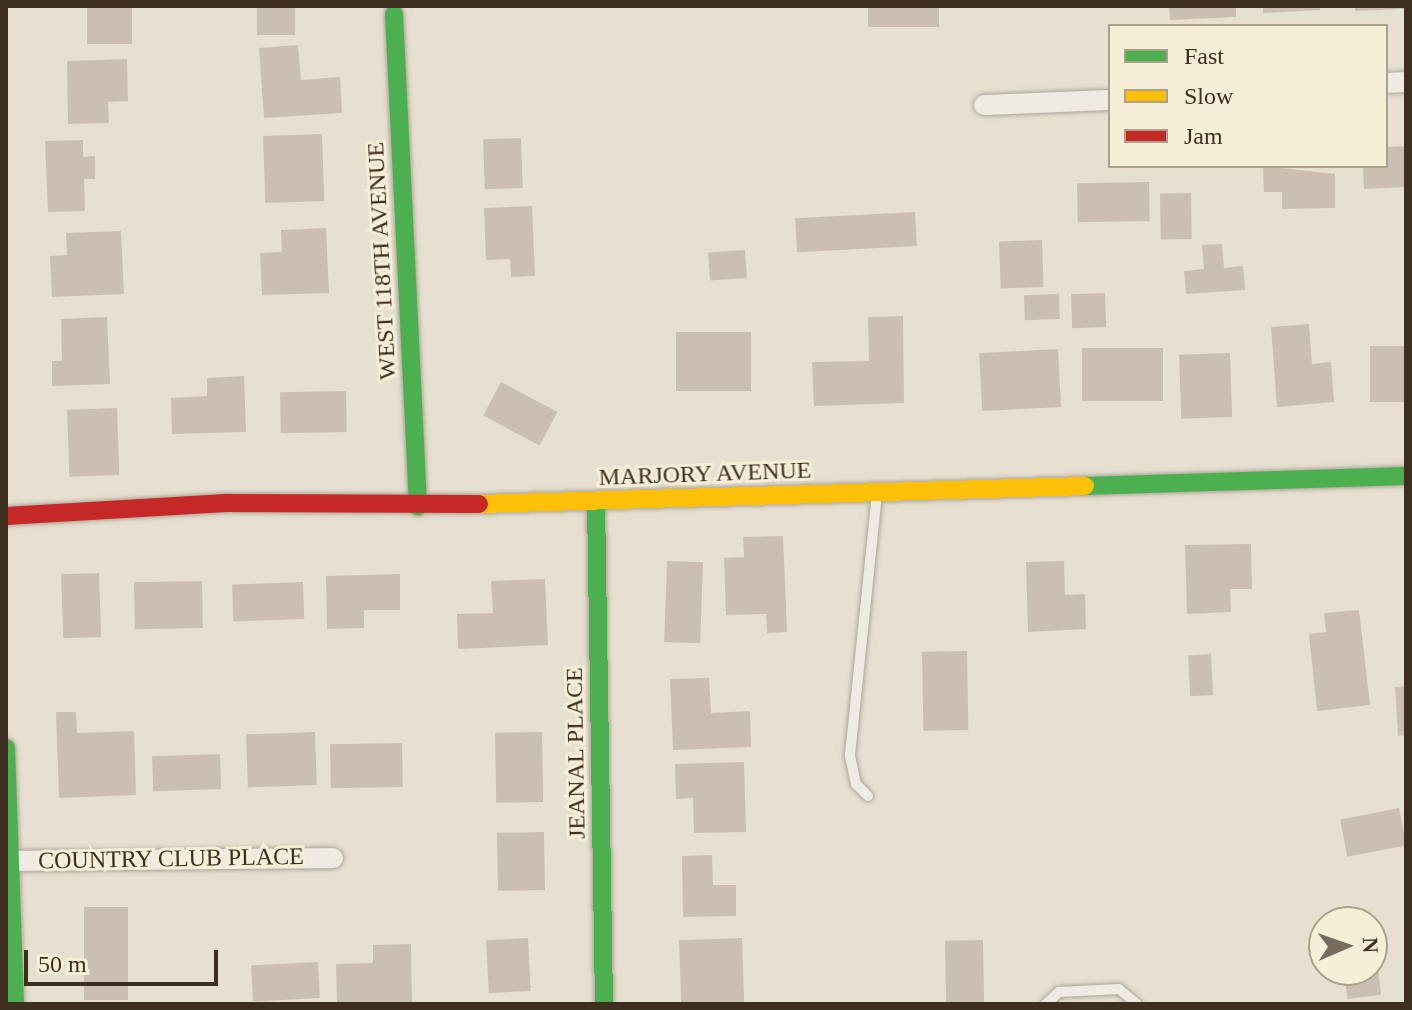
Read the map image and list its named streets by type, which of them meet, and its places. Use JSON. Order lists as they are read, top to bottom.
{
  "streets": {
    "street": [
      "WEST 118TH AVENUE",
      "MARJORY AVENUE",
      "JEANAL PLACE",
      "COUNTRY CLUB PLACE"
    ]
  },
  "crossings": [
    ["WEST 118TH AVENUE", "MARJORY AVENUE"],
    ["MARJORY AVENUE", "JEANAL PLACE"]
  ],
  "legend": ["Fast", "Slow", "Jam"],
  "scale_bar": "50 m",
  "north": "right"
}
